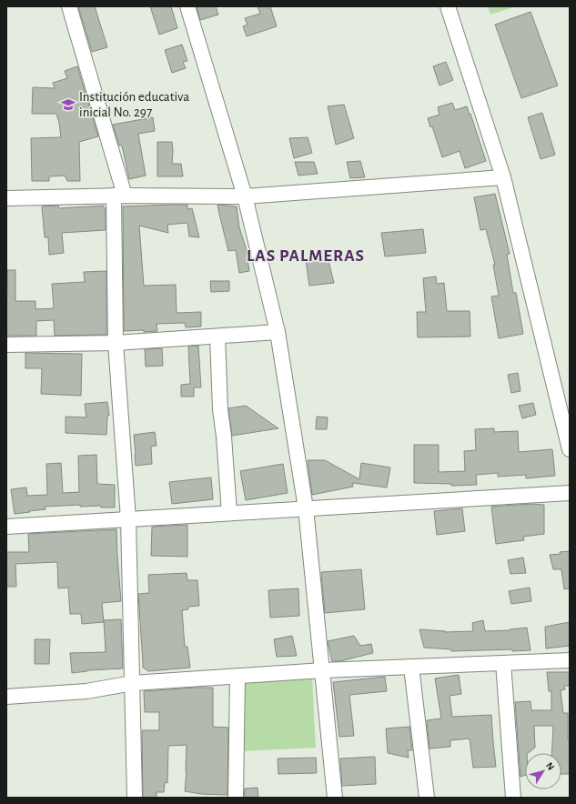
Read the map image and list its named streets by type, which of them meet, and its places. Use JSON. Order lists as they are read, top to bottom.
{
  "districts": ["LAS PALMERAS"],
  "places": {
    "school or university": ["Institución educativa inicial No. 297"]
  },
  "north": "top right"
}
